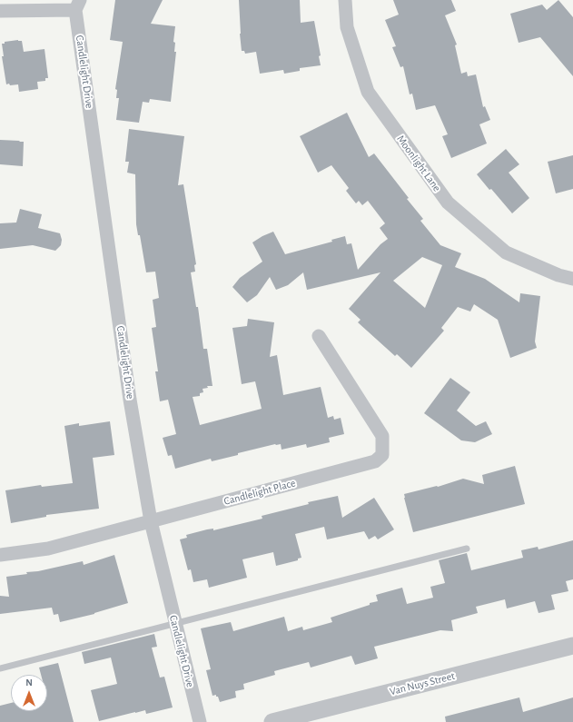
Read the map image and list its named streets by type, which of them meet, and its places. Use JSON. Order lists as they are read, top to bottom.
{
  "streets": {
    "street": [
      "Candlelight Drive",
      "Moonlight Lane",
      "Candlelight Place",
      "Van Nuys Street"
    ]
  },
  "crossings": [
    ["Candlelight Drive", "Candlelight Place"]
  ],
  "north": "top"
}
